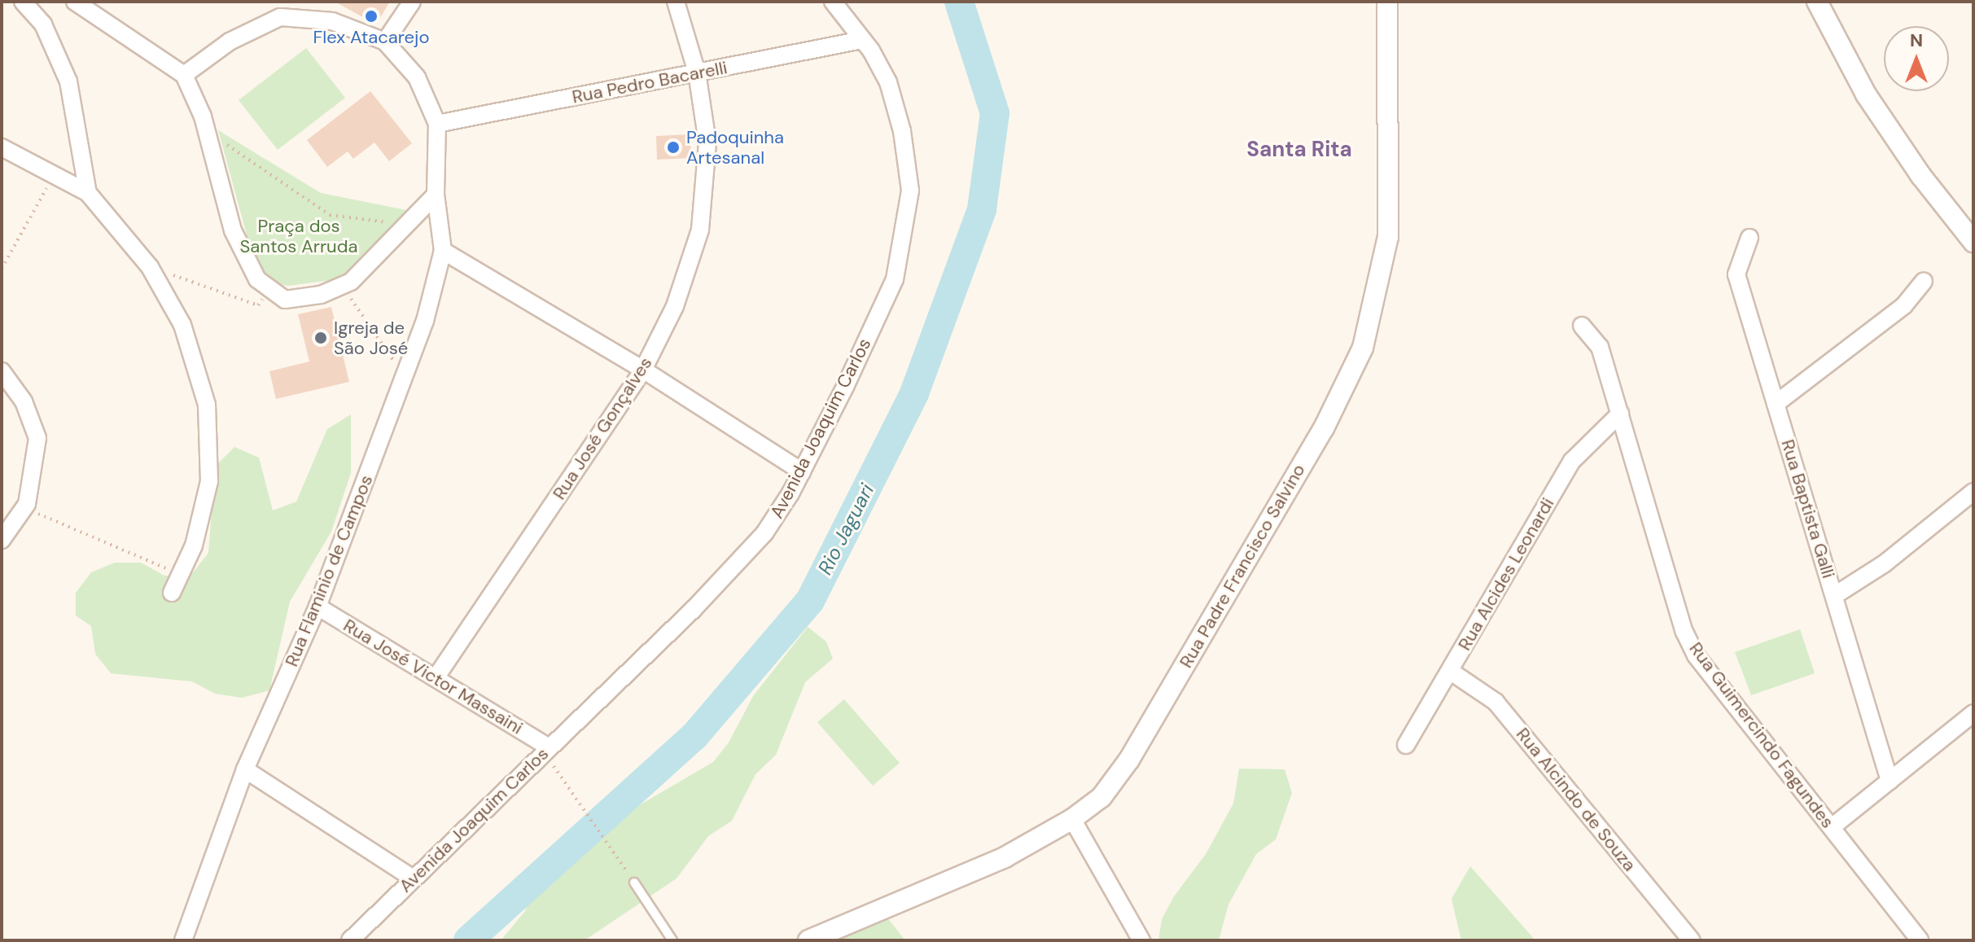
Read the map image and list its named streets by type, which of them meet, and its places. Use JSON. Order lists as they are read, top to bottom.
{
  "streets": {
    "street": [
      "Rua Pedro Bacarelli",
      "Rua José Gonçalves",
      "Avenida Joaquim Carlos",
      "Rua Baptista Galli",
      "Rua Padre Francisco Salvino",
      "Rua Flaminio de Campos",
      "Rua Alcides Leonardi",
      "Rua José Victor Massaini",
      "Rua Guimercindo Fagundes",
      "Rua Alcindo de Souza"
    ]
  },
  "crossings": [
    ["Rua Pedro Bacarelli", "Rua José Gonçalves"],
    ["Rua Pedro Bacarelli", "Avenida Joaquim Carlos"],
    ["Rua Pedro Bacarelli", "Rua Flaminio de Campos"],
    ["Rua José Gonçalves", "Rua José Victor Massaini"],
    ["Avenida Joaquim Carlos", "Rua José Victor Massaini"],
    ["Rua Flaminio de Campos", "Rua José Victor Massaini"],
    ["Rua Alcides Leonardi", "Rua Guimercindo Fagundes"],
    ["Rua Alcides Leonardi", "Rua Alcindo de Souza"]
  ],
  "districts": ["Santa Rita"],
  "water": ["Rio Jaguari"],
  "parks": ["Praça dos Santos Arruda"],
  "places": ["Flex Atacarejo", "Padoquinha Artesanal", "Igreja de São José"],
  "north": "top"
}
